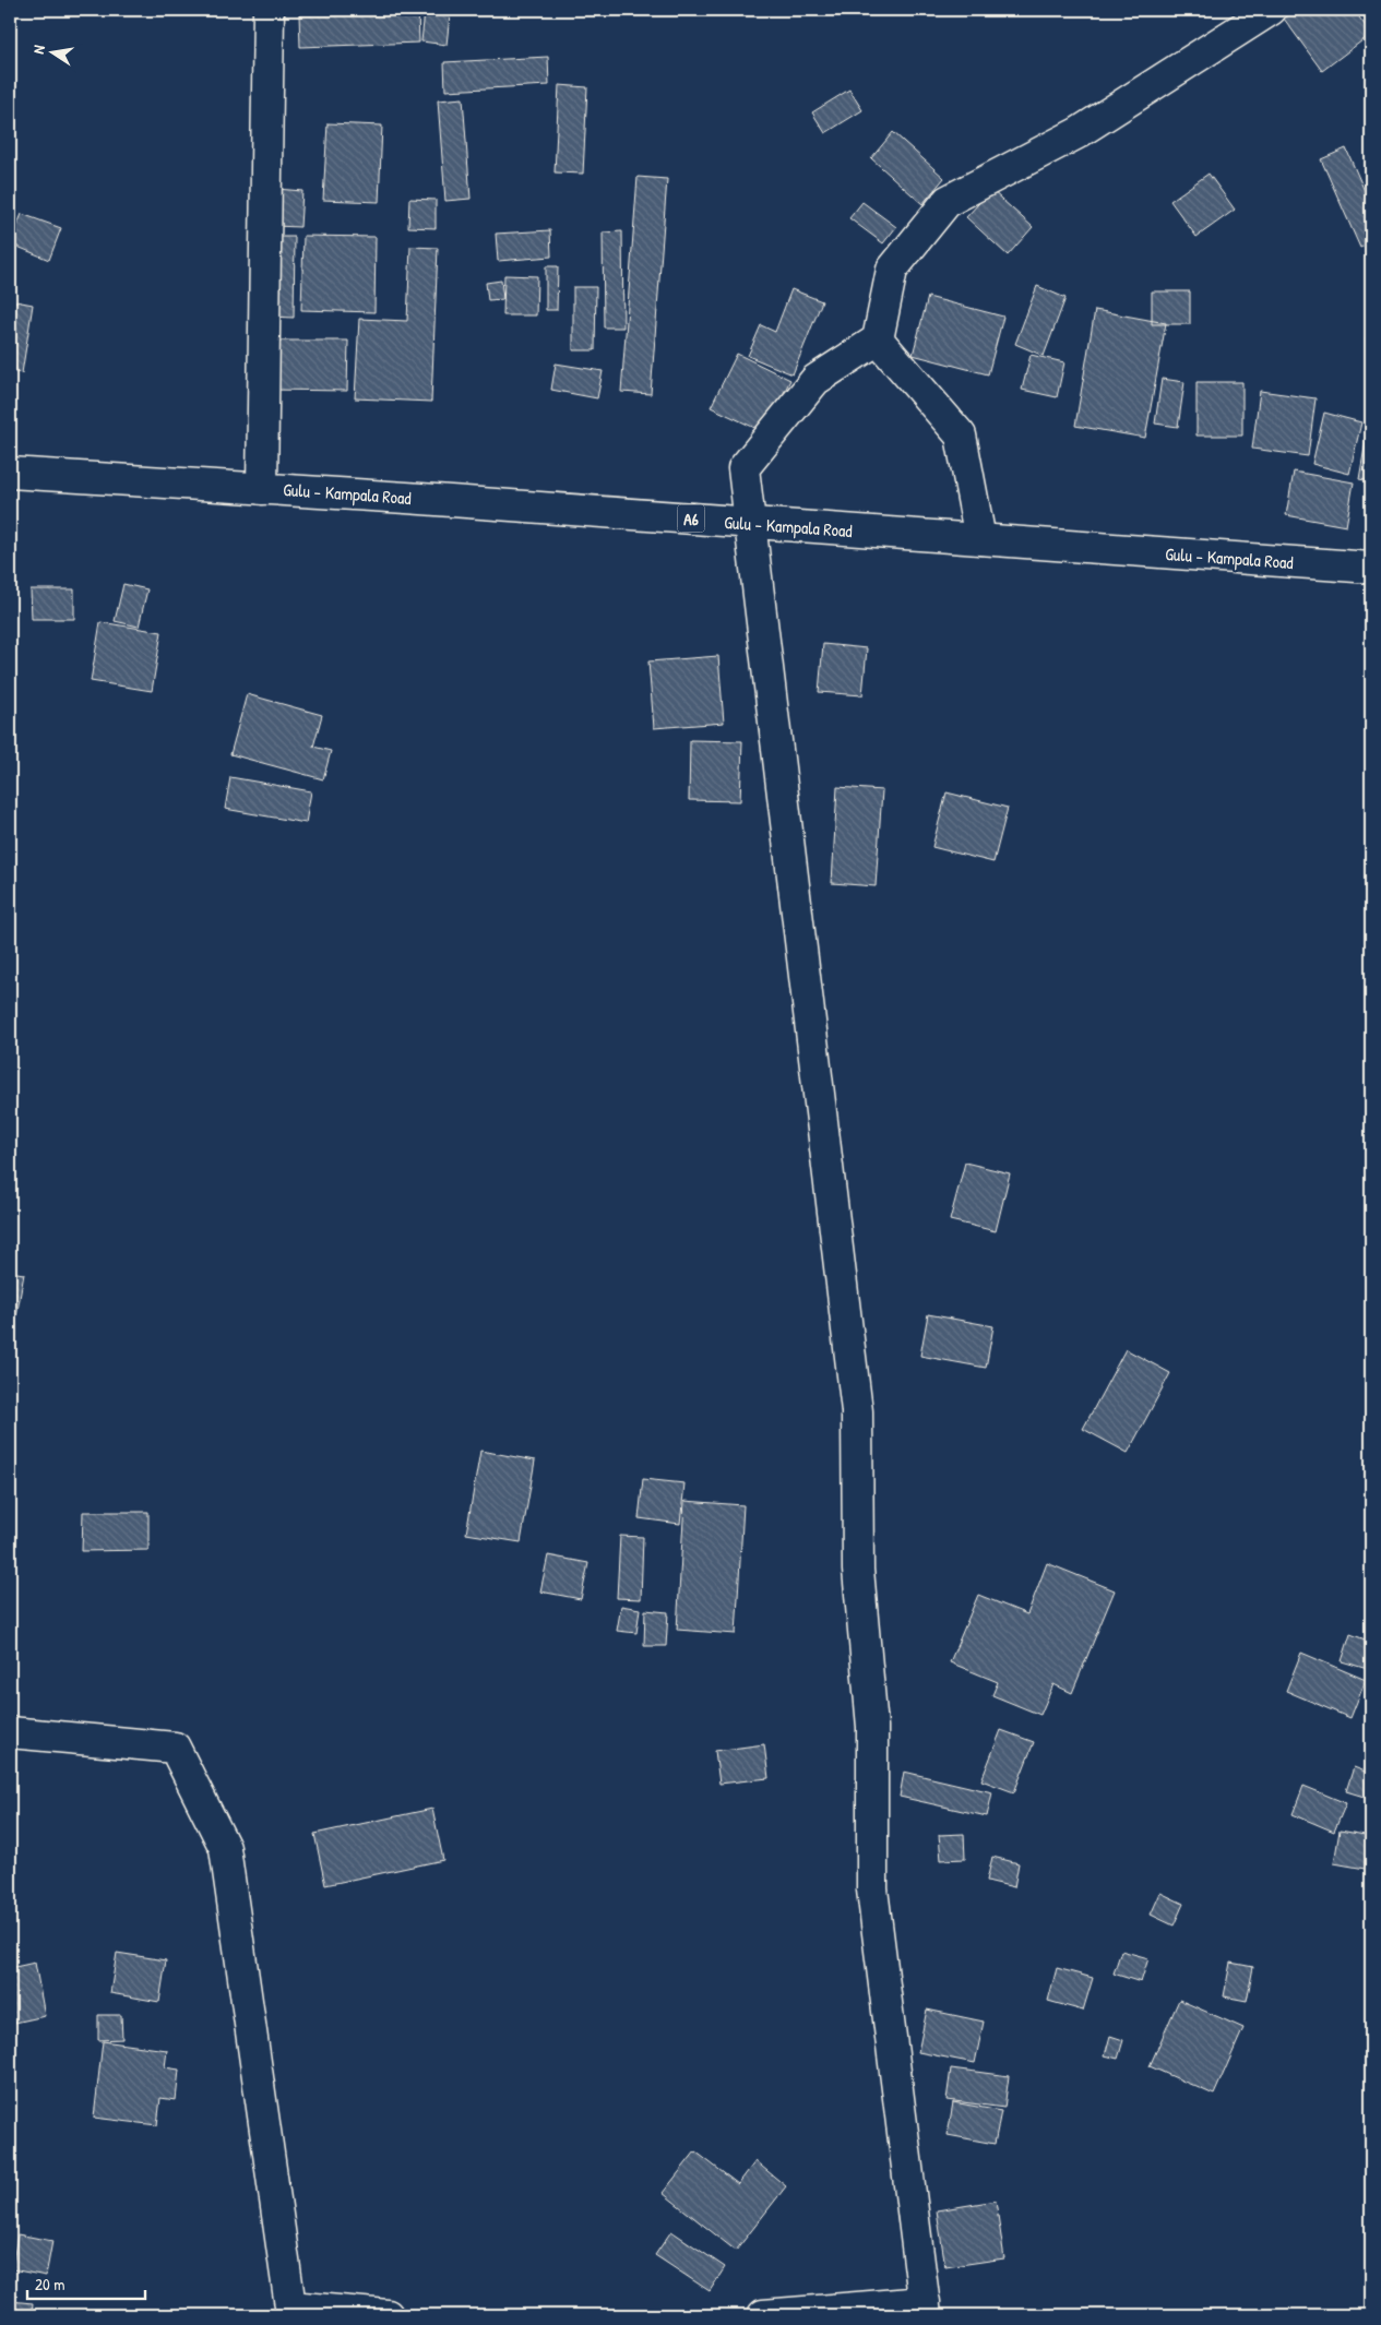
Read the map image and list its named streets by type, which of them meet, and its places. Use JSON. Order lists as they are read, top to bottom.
{
  "streets": {
    "street": ["Gulu - Kampala Road", "A6"]
  },
  "scale_bar": "20 m",
  "north": "left"
}
